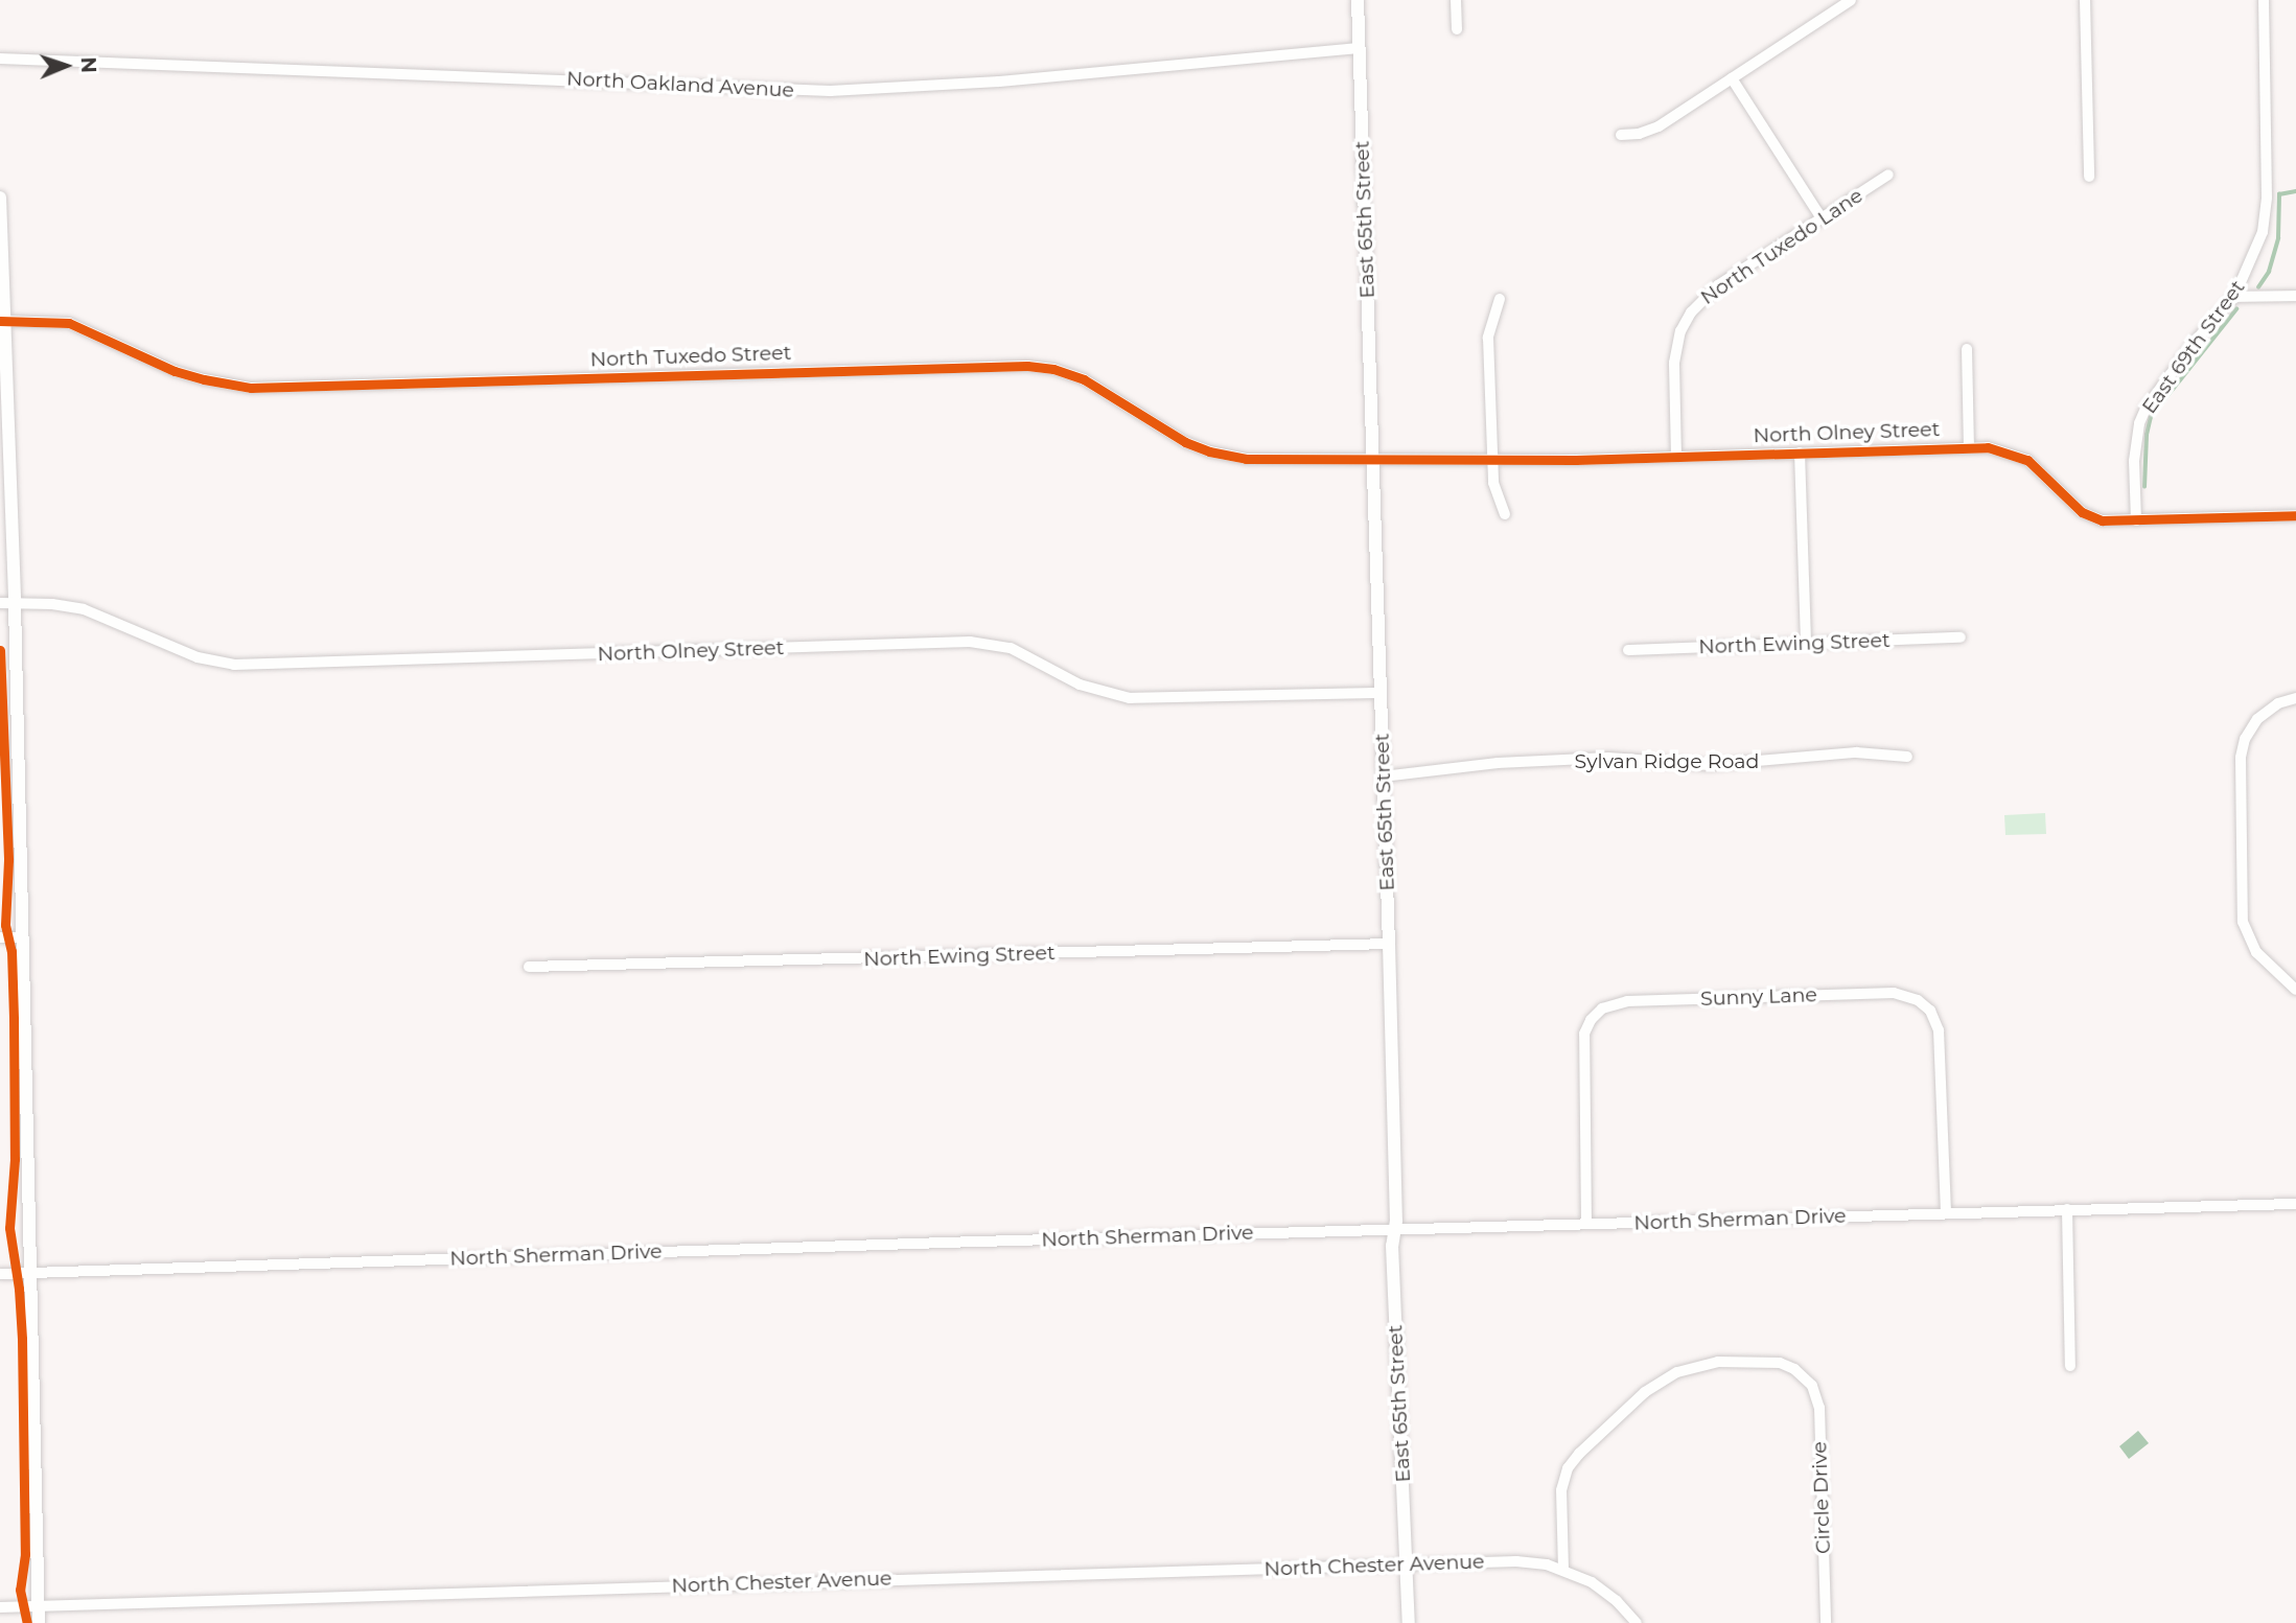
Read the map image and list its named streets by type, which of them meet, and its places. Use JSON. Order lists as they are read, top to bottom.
{
  "streets": {
    "street": [
      "North Oakland Avenue",
      "East 65th Street",
      "North Tuxedo Lane",
      "East 69th Street",
      "North Tuxedo Street",
      "North Olney Street",
      "North Ewing Street",
      "Sylvan Ridge Road",
      "Sunny Lane",
      "North Sherman Drive",
      "Circle Drive",
      "North Chester Avenue"
    ]
  },
  "crossings": [
    ["North Oakland Avenue", "East 65th Street"],
    ["East 65th Street", "North Tuxedo Street"],
    ["East 65th Street", "North Olney Street"],
    ["East 65th Street", "North Ewing Street"],
    ["East 65th Street", "Sylvan Ridge Road"],
    ["East 65th Street", "North Sherman Drive"],
    ["East 65th Street", "North Chester Avenue"],
    ["North Tuxedo Lane", "North Olney Street"],
    ["East 69th Street", "North Olney Street"],
    ["North Tuxedo Street", "North Olney Street"],
    ["Sunny Lane", "North Sherman Drive"],
    ["Circle Drive", "North Chester Avenue"]
  ],
  "north": "right"
}
